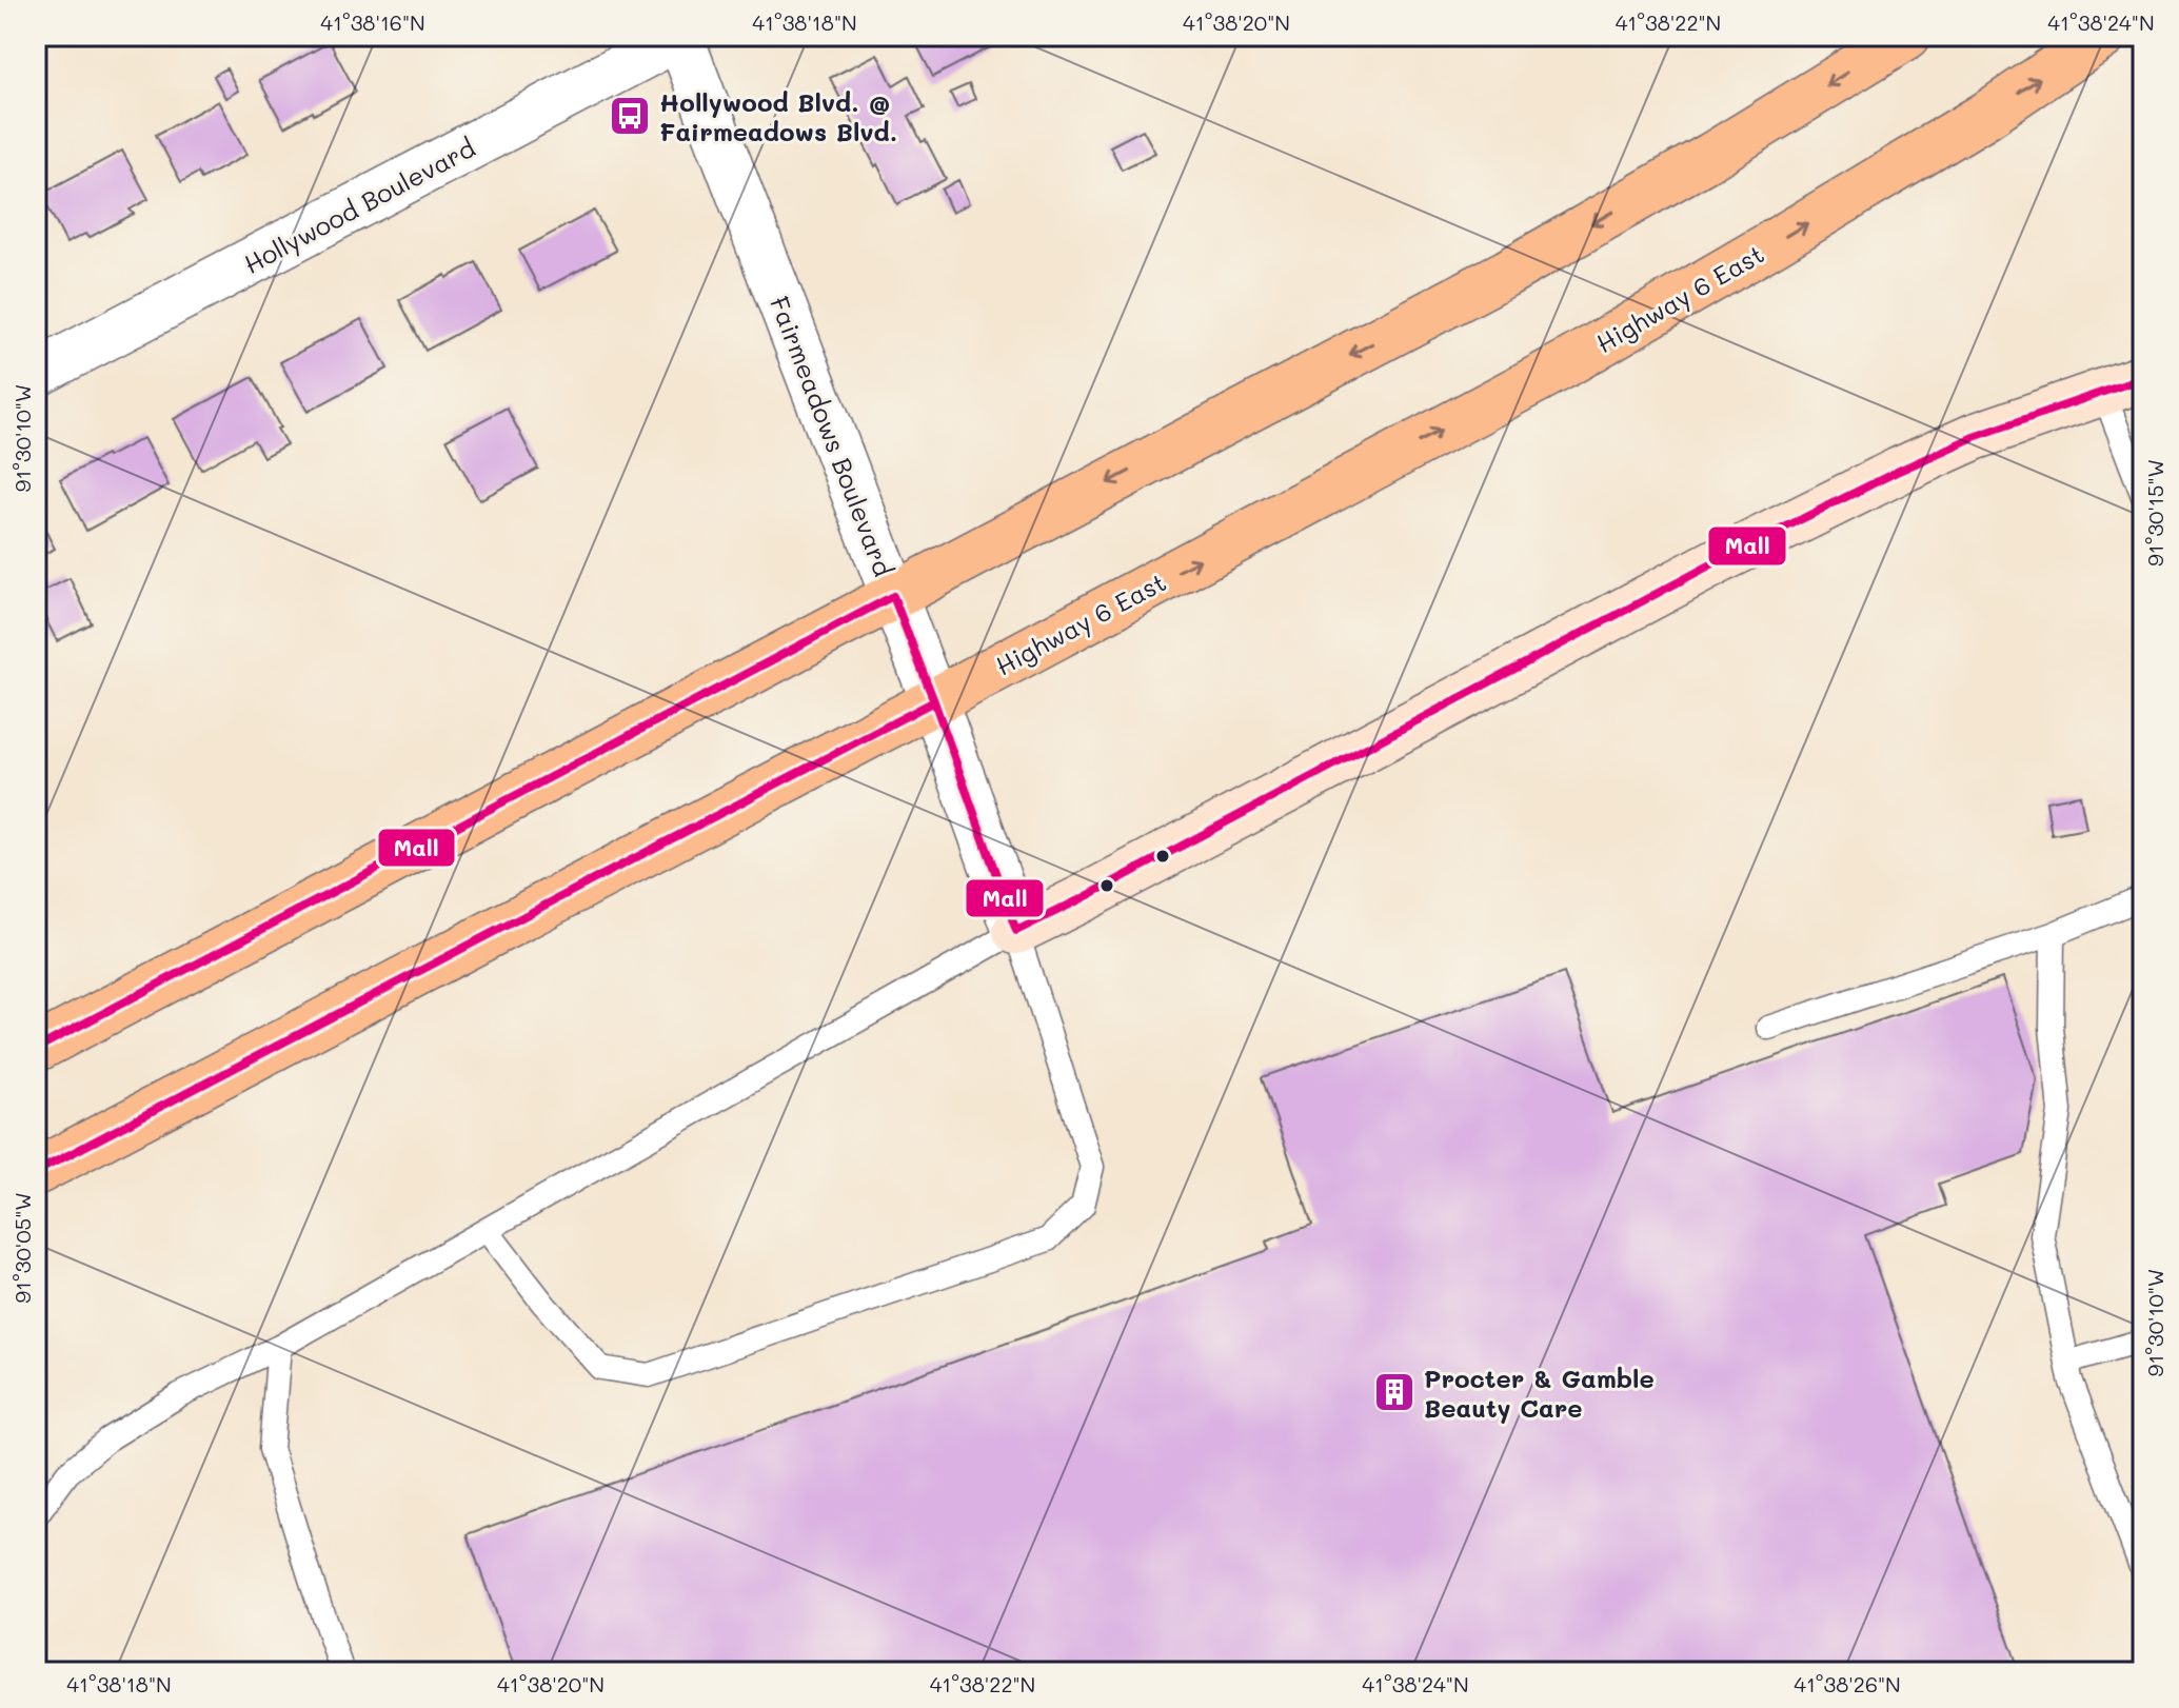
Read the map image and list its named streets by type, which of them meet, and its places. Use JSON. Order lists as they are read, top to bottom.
{
  "streets": {
    "main road": ["Highway 6 East"],
    "street": ["Hollywood Boulevard", "Fairmeadows Boulevard"]
  },
  "crossings": [
    ["Hollywood Boulevard", "Fairmeadows Boulevard"],
    ["Highway 6 East", "Fairmeadows Boulevard"]
  ],
  "places": {
    "bus stop": ["Hollywood Blvd. @ Fairmeadows Blvd."],
    "building": ["Procter & Gamble Beauty Care"]
  },
  "lines": ["transit line Mall"],
  "coordinates": [
    "41°38'16\"N",
    "41°38'18\"N",
    "41°38'20\"N",
    "41°38'22\"N",
    "41°38'24\"N",
    "91°30'10\"W",
    "91°30'15\"W",
    "91°30'05\"W",
    "41°38'26\"N"
  ]
}
